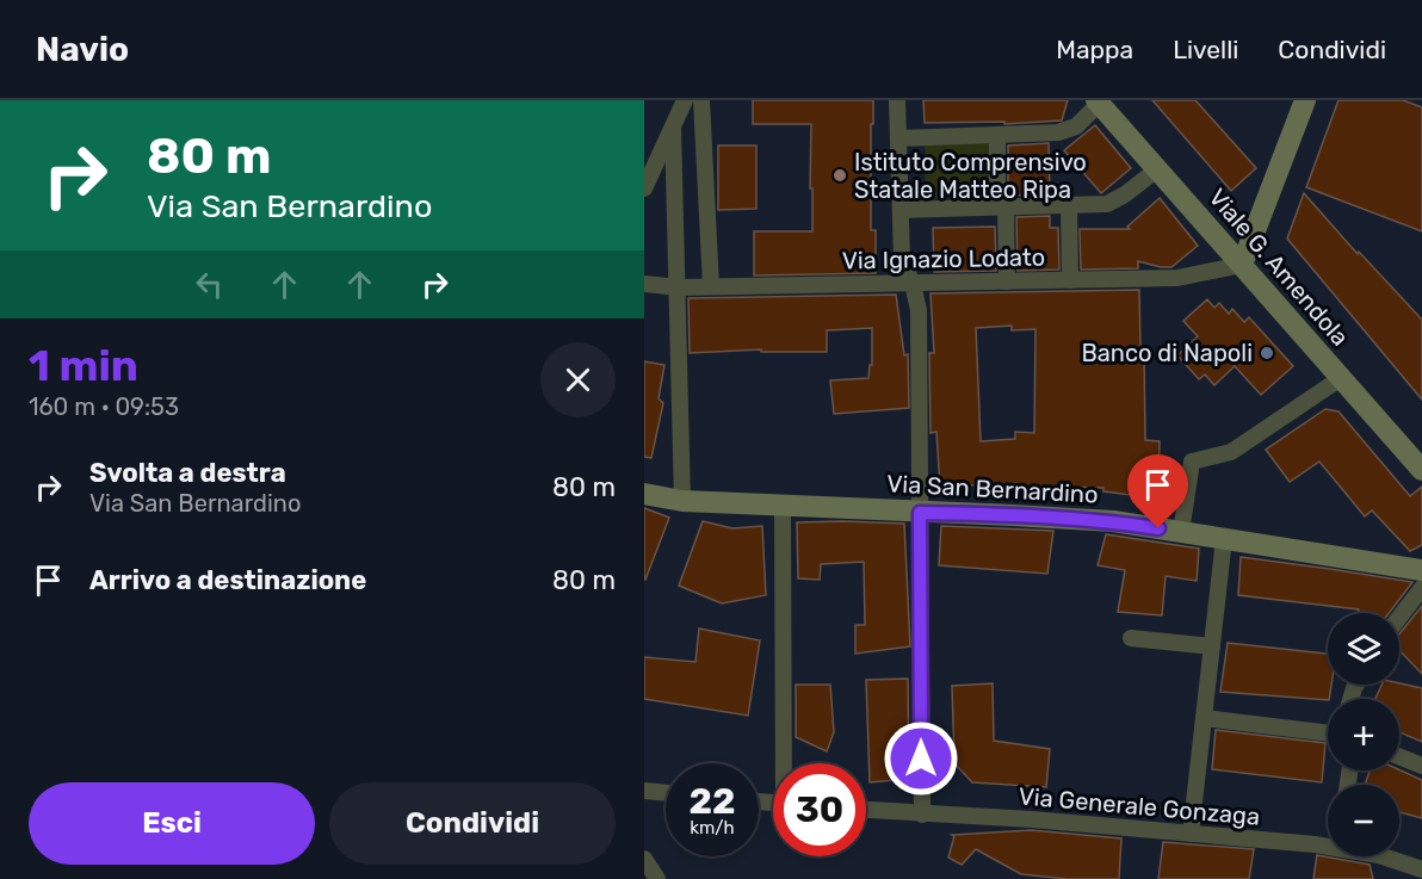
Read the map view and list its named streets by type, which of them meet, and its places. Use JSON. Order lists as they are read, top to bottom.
{
  "streets": {
    "street": [
      "Via Ignazio Lodato",
      "Viale G. Amendola",
      "Via San Bernardino",
      "Via Generale Gonzaga"
    ]
  },
  "crossings": [
    ["Via Ignazio Lodato", "Viale G. Amendola"]
  ],
  "places": ["Istituto Comprensivo Statale Matteo Ripa", "Banco di Napoli"],
  "page": {
    "header": "Navio",
    "nav": ["Mappa", "Livelli", "Condividi"],
    "turn": ["80 m", "Via San Bernardino"],
    "heading": ["1 min", "160 m · 09:53"],
    "list": [
      {
        "name": "Svolta a destra",
        "note": "Via San Bernardino",
        "value": "80 m"
      },
      {
        "name": "Arrivo a destinazione",
        "value": "80 m"
      }
    ],
    "map_buttons": ["+", "−"],
    "speed": "22 km/h",
    "limit": "30",
    "buttons": ["Esci", "Condividi"]
  }
}
